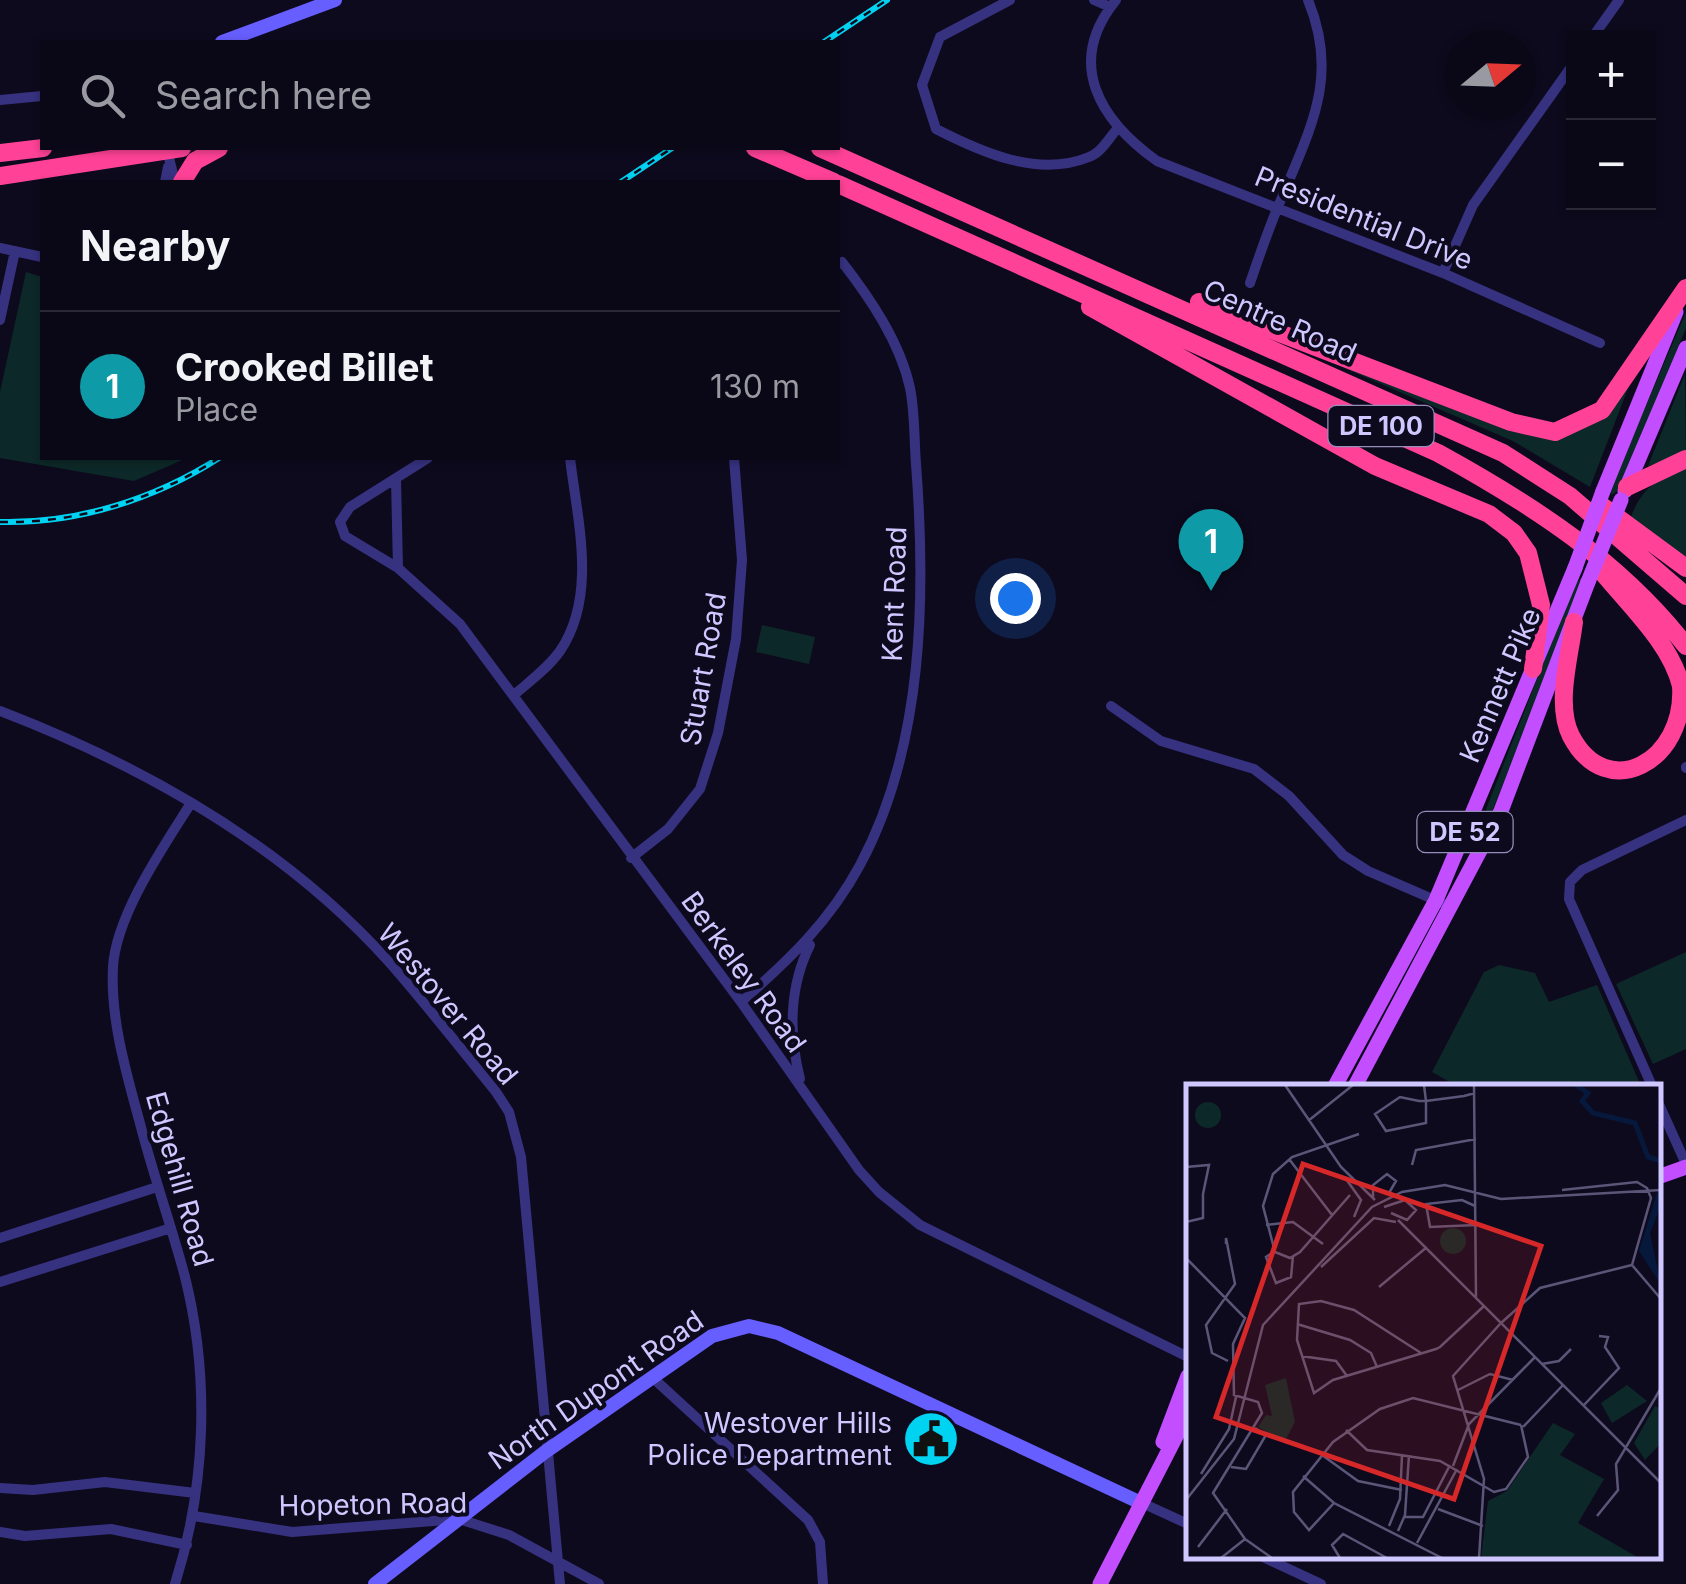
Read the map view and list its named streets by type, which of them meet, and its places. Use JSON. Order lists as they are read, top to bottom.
{
  "streets": {
    "highway": ["Centre Road", "DE 100"],
    "main road": ["Kennett Pike", "DE 52", "North Dupont Road"],
    "street": [
      "Presidential Drive",
      "Kent Road",
      "Stuart Road",
      "Berkeley Road",
      "Westover Road",
      "Edgehill Road",
      "Hopeton Road"
    ]
  },
  "crossings": [
    ["Kent Road", "Berkeley Road"],
    ["Stuart Road", "Berkeley Road"],
    ["Westover Road", "Edgehill Road"],
    ["Westover Road", "North Dupont Road"],
    ["Westover Road", "Hopeton Road"],
    ["Edgehill Road", "Hopeton Road"],
    ["North Dupont Road", "Hopeton Road"]
  ],
  "places": {
    "public building": ["Westover Hills Police Department"]
  },
  "north": "right",
  "page": {
    "map_buttons": ["+", "−"],
    "search": "Search here",
    "heading": "Nearby",
    "list": [
      {
        "mark": "1",
        "name": "Crooked Billet",
        "note": "Place",
        "value": "130 m"
      }
    ],
    "pins": "1"
  }
}
